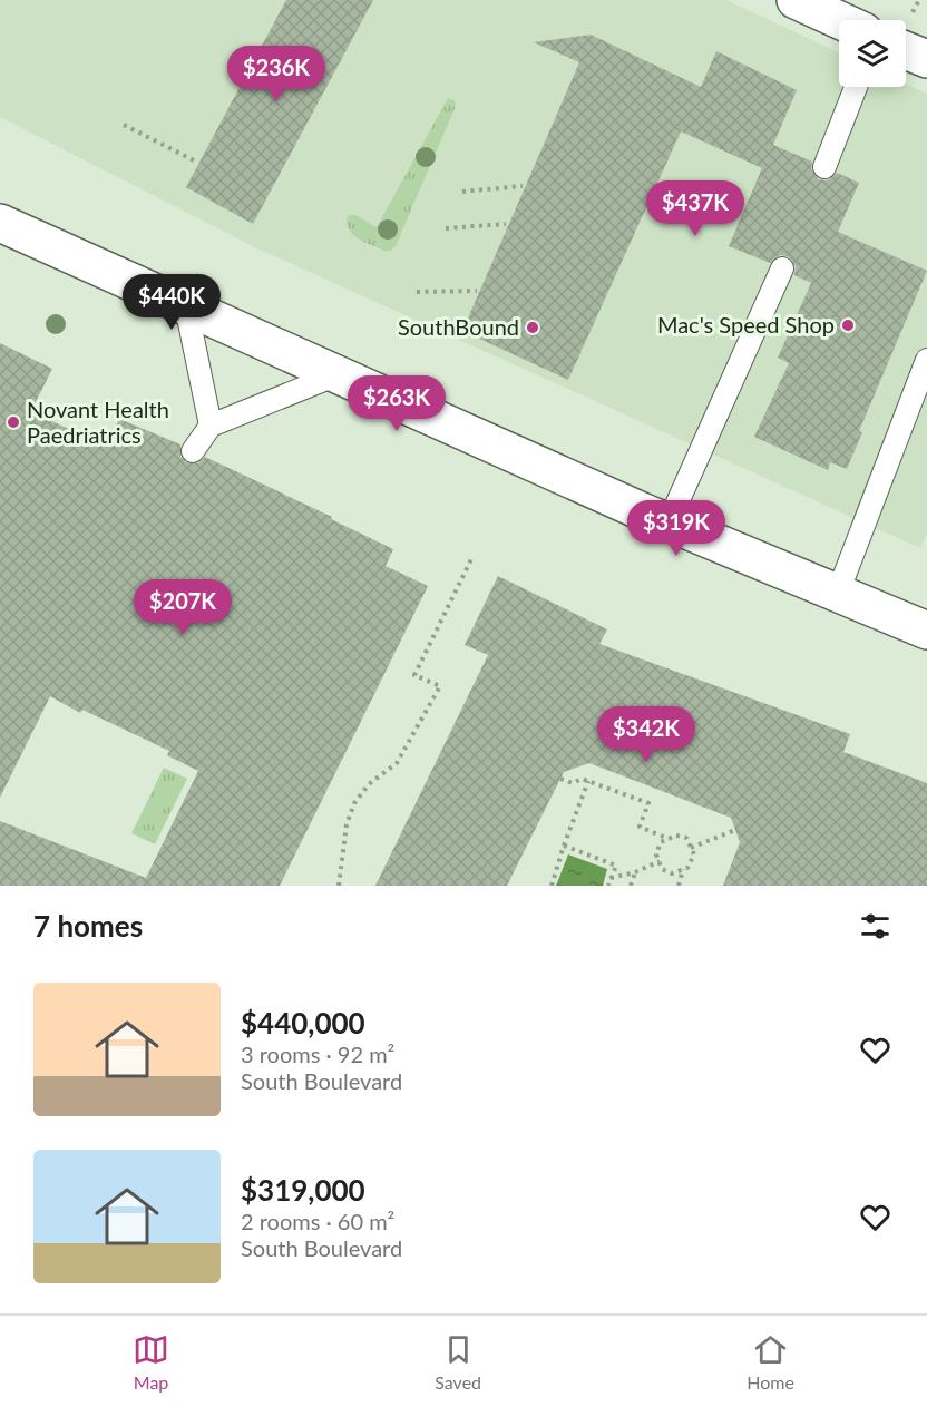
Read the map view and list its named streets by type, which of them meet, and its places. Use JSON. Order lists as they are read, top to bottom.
{
  "places": ["Mac's Speed Shop", "SouthBound", "Novant Health Paedriatrics"],
  "page": {
    "price": [
      "$236K",
      "$437K",
      "$440K",
      "$263K",
      "$319K",
      "$207K",
      "$342K"
    ],
    "heading": "7 homes",
    "list": [
      {
        "name": "$440,000",
        "note": "3 rooms · 92 m² · South Boulevard"
      },
      {
        "name": "$319,000",
        "note": "2 rooms · 60 m² · South Boulevard"
      }
    ],
    "tabs": ["Map", "Saved", "Home"]
  }
}
